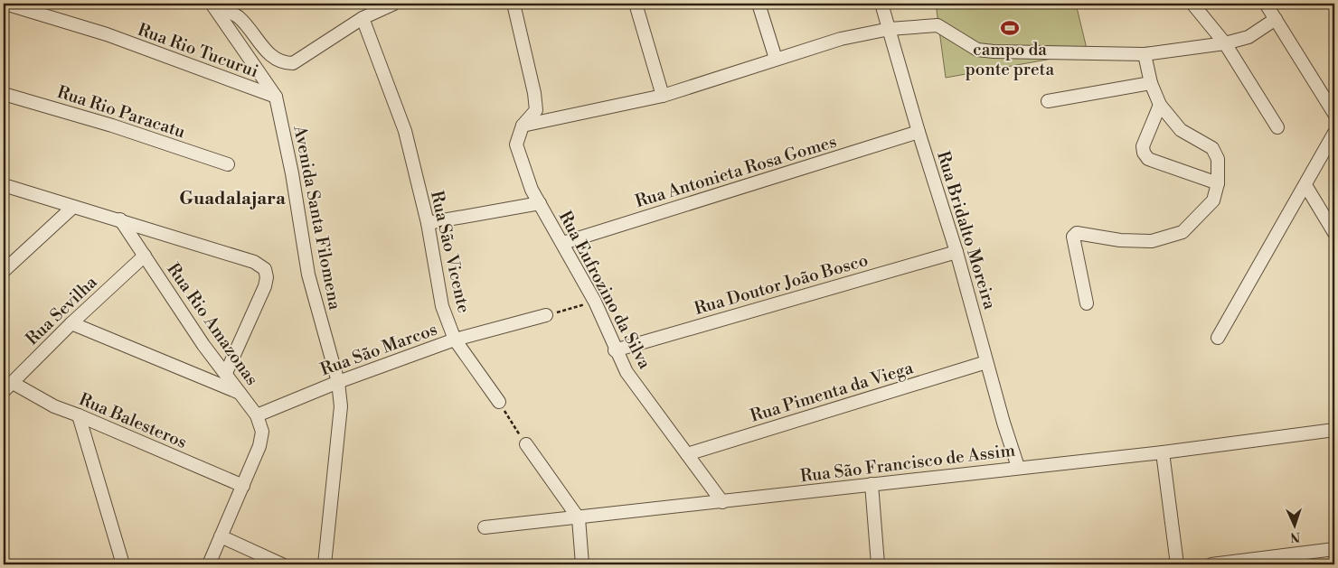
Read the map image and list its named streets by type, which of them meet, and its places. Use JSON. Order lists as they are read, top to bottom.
{
  "streets": {
    "street": [
      "Rua Rio Tucurui",
      "Rua Rio Paracatu",
      "Rua Antonieta Rosa Gomes",
      "Avenida Santa Filomena",
      "Rua Bridalto Moreira",
      "Rua São Vicente",
      "Rua Doutor João Bosco",
      "Rua Eufrozino da Silva",
      "Rua Sevilha",
      "Rua Rio Amazonas",
      "Rua São Marcos",
      "Rua Pimenta da Viega",
      "Rua Balesteros",
      "Rua São Francisco de Assim"
    ]
  },
  "crossings": [
    ["Rua Rio Tucurui", "Avenida Santa Filomena"],
    ["Rua Antonieta Rosa Gomes", "Rua Bridalto Moreira"],
    ["Rua Antonieta Rosa Gomes", "Rua Eufrozino da Silva"],
    ["Avenida Santa Filomena", "Rua São Marcos"],
    ["Rua Bridalto Moreira", "Rua Doutor João Bosco"],
    ["Rua Bridalto Moreira", "Rua Pimenta da Viega"],
    ["Rua Bridalto Moreira", "Rua São Francisco de Assim"],
    ["Rua São Vicente", "Rua São Marcos"],
    ["Rua Doutor João Bosco", "Rua Eufrozino da Silva"],
    ["Rua Eufrozino da Silva", "Rua Pimenta da Viega"],
    ["Rua Eufrozino da Silva", "Rua São Francisco de Assim"],
    ["Rua Sevilha", "Rua Rio Amazonas"],
    ["Rua Sevilha", "Rua Balesteros"],
    ["Rua Rio Amazonas", "Rua São Marcos"],
    ["Rua Rio Amazonas", "Rua Balesteros"]
  ],
  "districts": ["Guadalajara"],
  "places": {
    "sports": ["campo da ponte preta"]
  },
  "north": "bottom"
}
